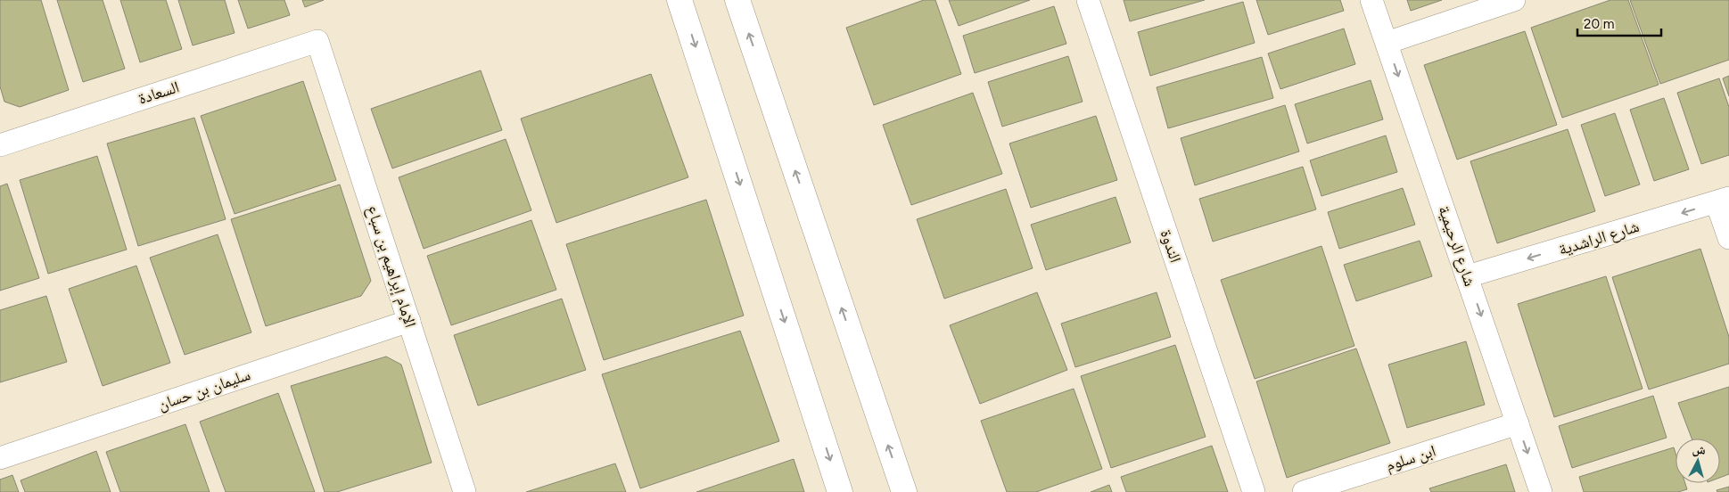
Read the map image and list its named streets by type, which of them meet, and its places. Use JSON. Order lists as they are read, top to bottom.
{
  "streets": {
    "street": [
      "السعادة",
      "شارع الراشدية",
      "الندوة",
      "شارع الرحيمية",
      "الإمام إبراهيم بن سباع",
      "سليمان بن حسان",
      "ابن سلوم"
    ]
  },
  "crossings": [
    ["السعادة", "الإمام إبراهيم بن سباع"],
    ["شارع الراشدية", "شارع الرحيمية"],
    ["شارع الرحيمية", "ابن سلوم"],
    ["الإمام إبراهيم بن سباع", "سليمان بن حسان"]
  ],
  "one_way": ["شارع الراشدية", "شارع الرحيمية"],
  "scale_bar": "20 m",
  "north": "top"
}
